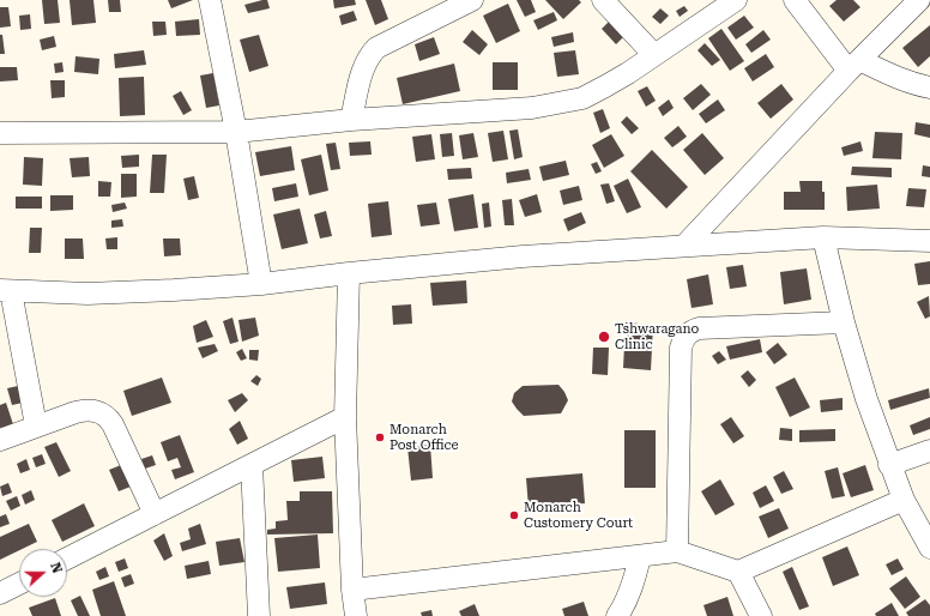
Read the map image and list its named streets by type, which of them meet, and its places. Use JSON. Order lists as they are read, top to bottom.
{
  "places": ["Tshwaragano Clinic", "Monarch Post Office", "Monarch Customery Court"],
  "north": "right"
}
